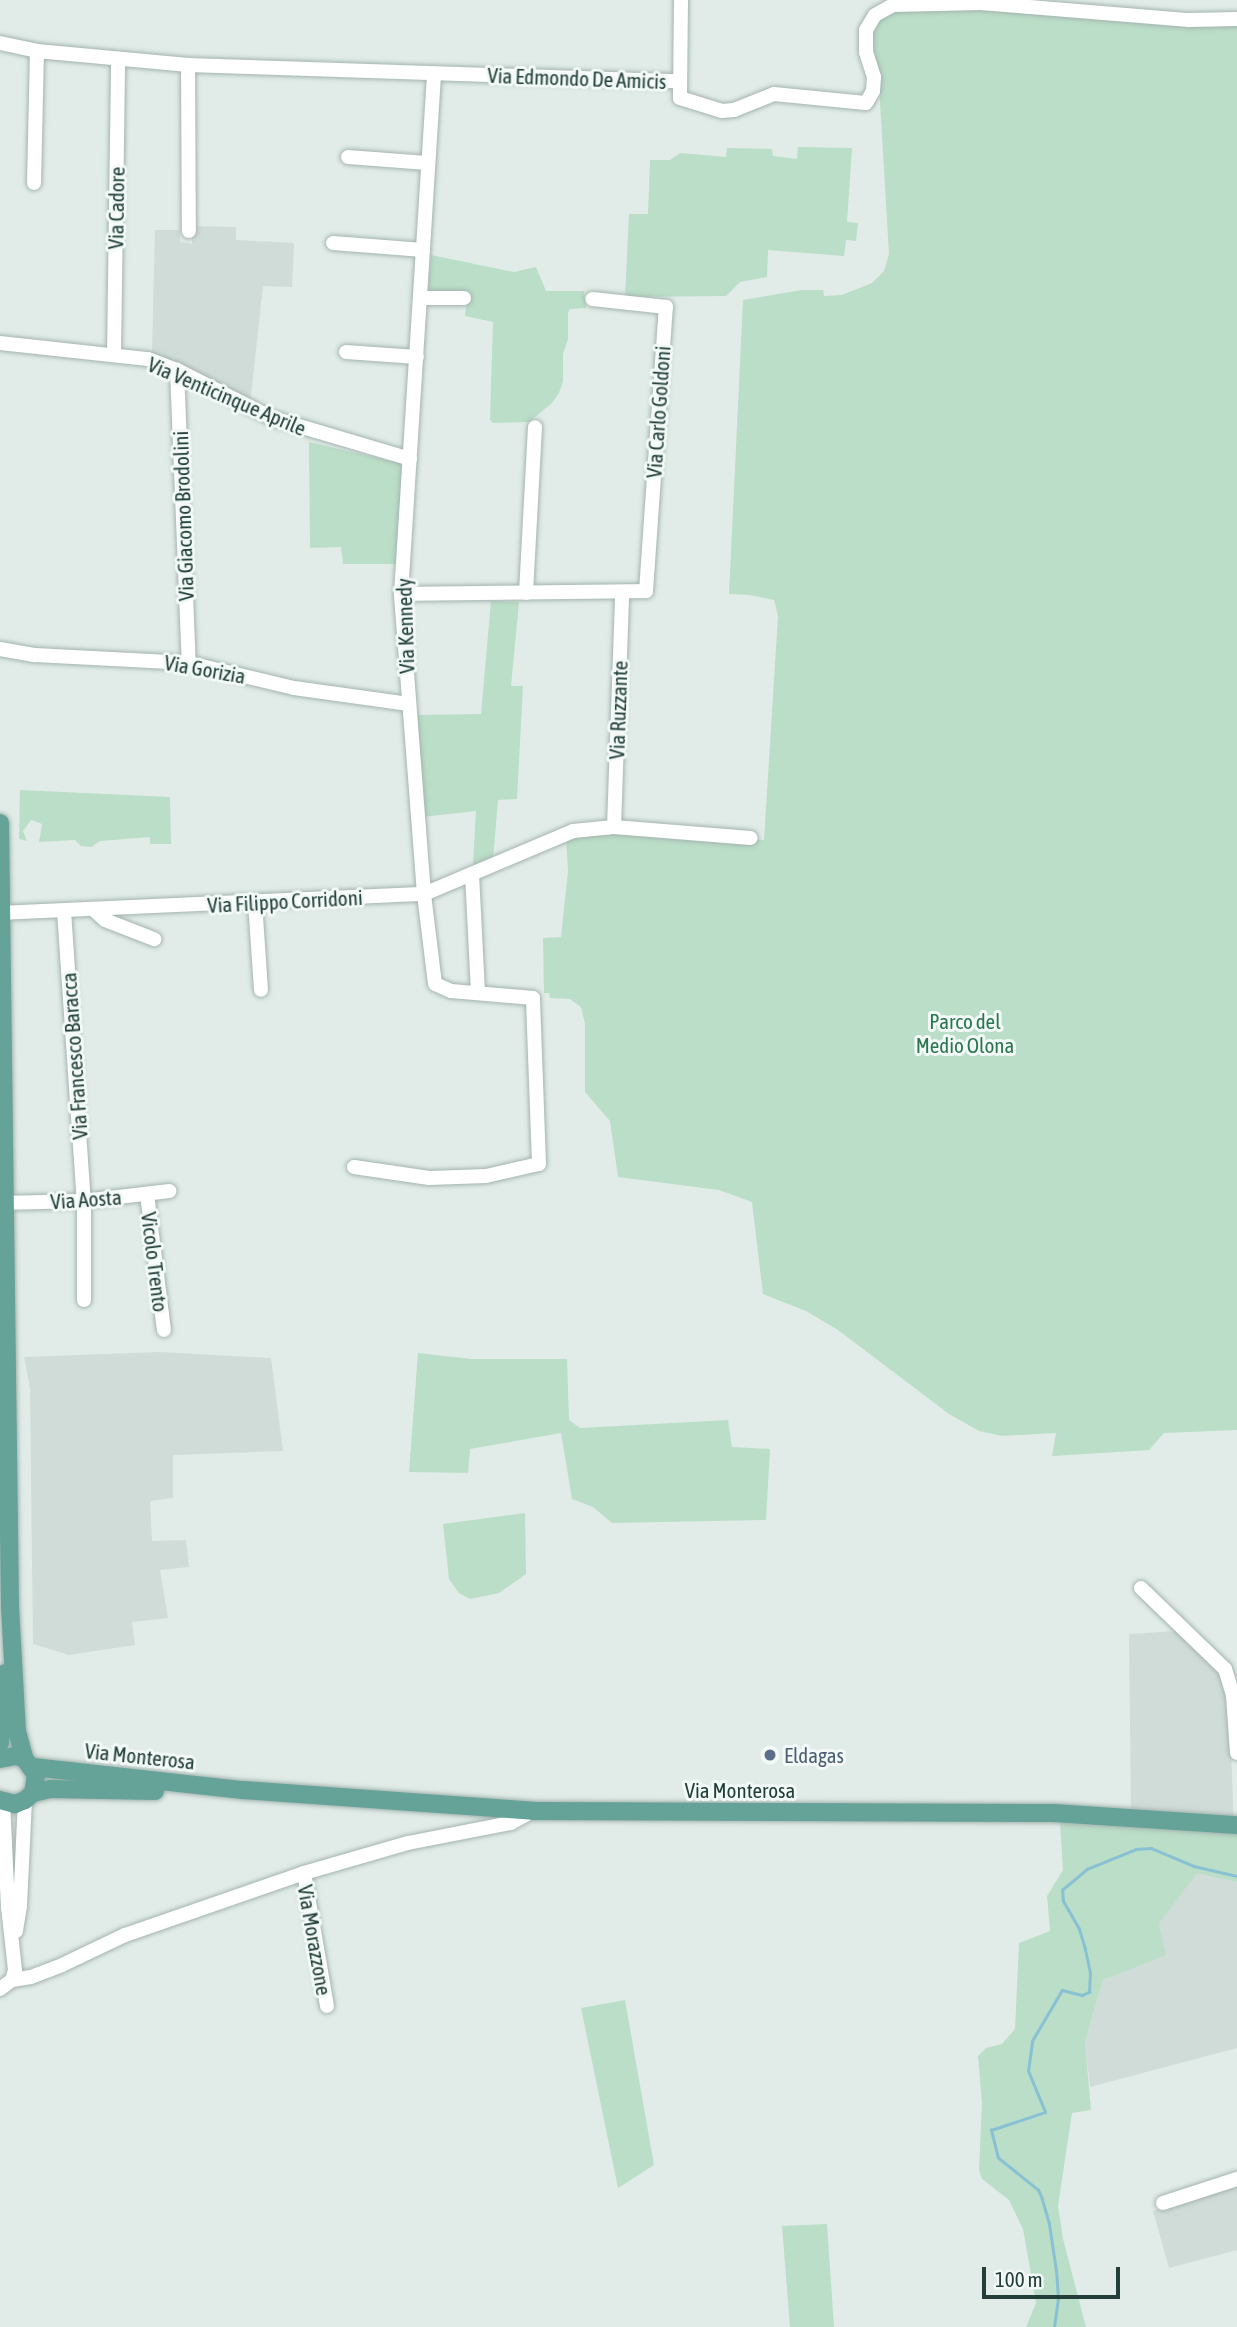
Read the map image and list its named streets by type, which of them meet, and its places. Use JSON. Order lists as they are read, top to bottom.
{
  "streets": {
    "main road": ["Via Monterosa"],
    "street": [
      "Via Edmondo De Amicis",
      "Via Cadore",
      "Via Venticinque Aprile",
      "Via Carlo Goldoni",
      "Via Giacomo Brodolini",
      "Via Kennedy",
      "Via Gorizia",
      "Via Ruzzante",
      "Via Filippo Corridoni",
      "Via Francesco Baracca",
      "Via Aosta",
      "Vicolo Trento",
      "Via Morazzone"
    ]
  },
  "crossings": [
    ["Via Edmondo De Amicis", "Via Cadore"],
    ["Via Edmondo De Amicis", "Via Kennedy"],
    ["Via Cadore", "Via Venticinque Aprile"],
    ["Via Venticinque Aprile", "Via Giacomo Brodolini"],
    ["Via Venticinque Aprile", "Via Kennedy"],
    ["Via Carlo Goldoni", "Via Ruzzante"],
    ["Via Giacomo Brodolini", "Via Gorizia"],
    ["Via Kennedy", "Via Gorizia"],
    ["Via Kennedy", "Via Filippo Corridoni"],
    ["Via Ruzzante", "Via Filippo Corridoni"],
    ["Via Filippo Corridoni", "Via Francesco Baracca"],
    ["Via Francesco Baracca", "Via Aosta"],
    ["Via Aosta", "Vicolo Trento"]
  ],
  "parks": ["Parco del Medio Olona"],
  "places": ["Eldagas"],
  "scale_bar": "100 m"
}
